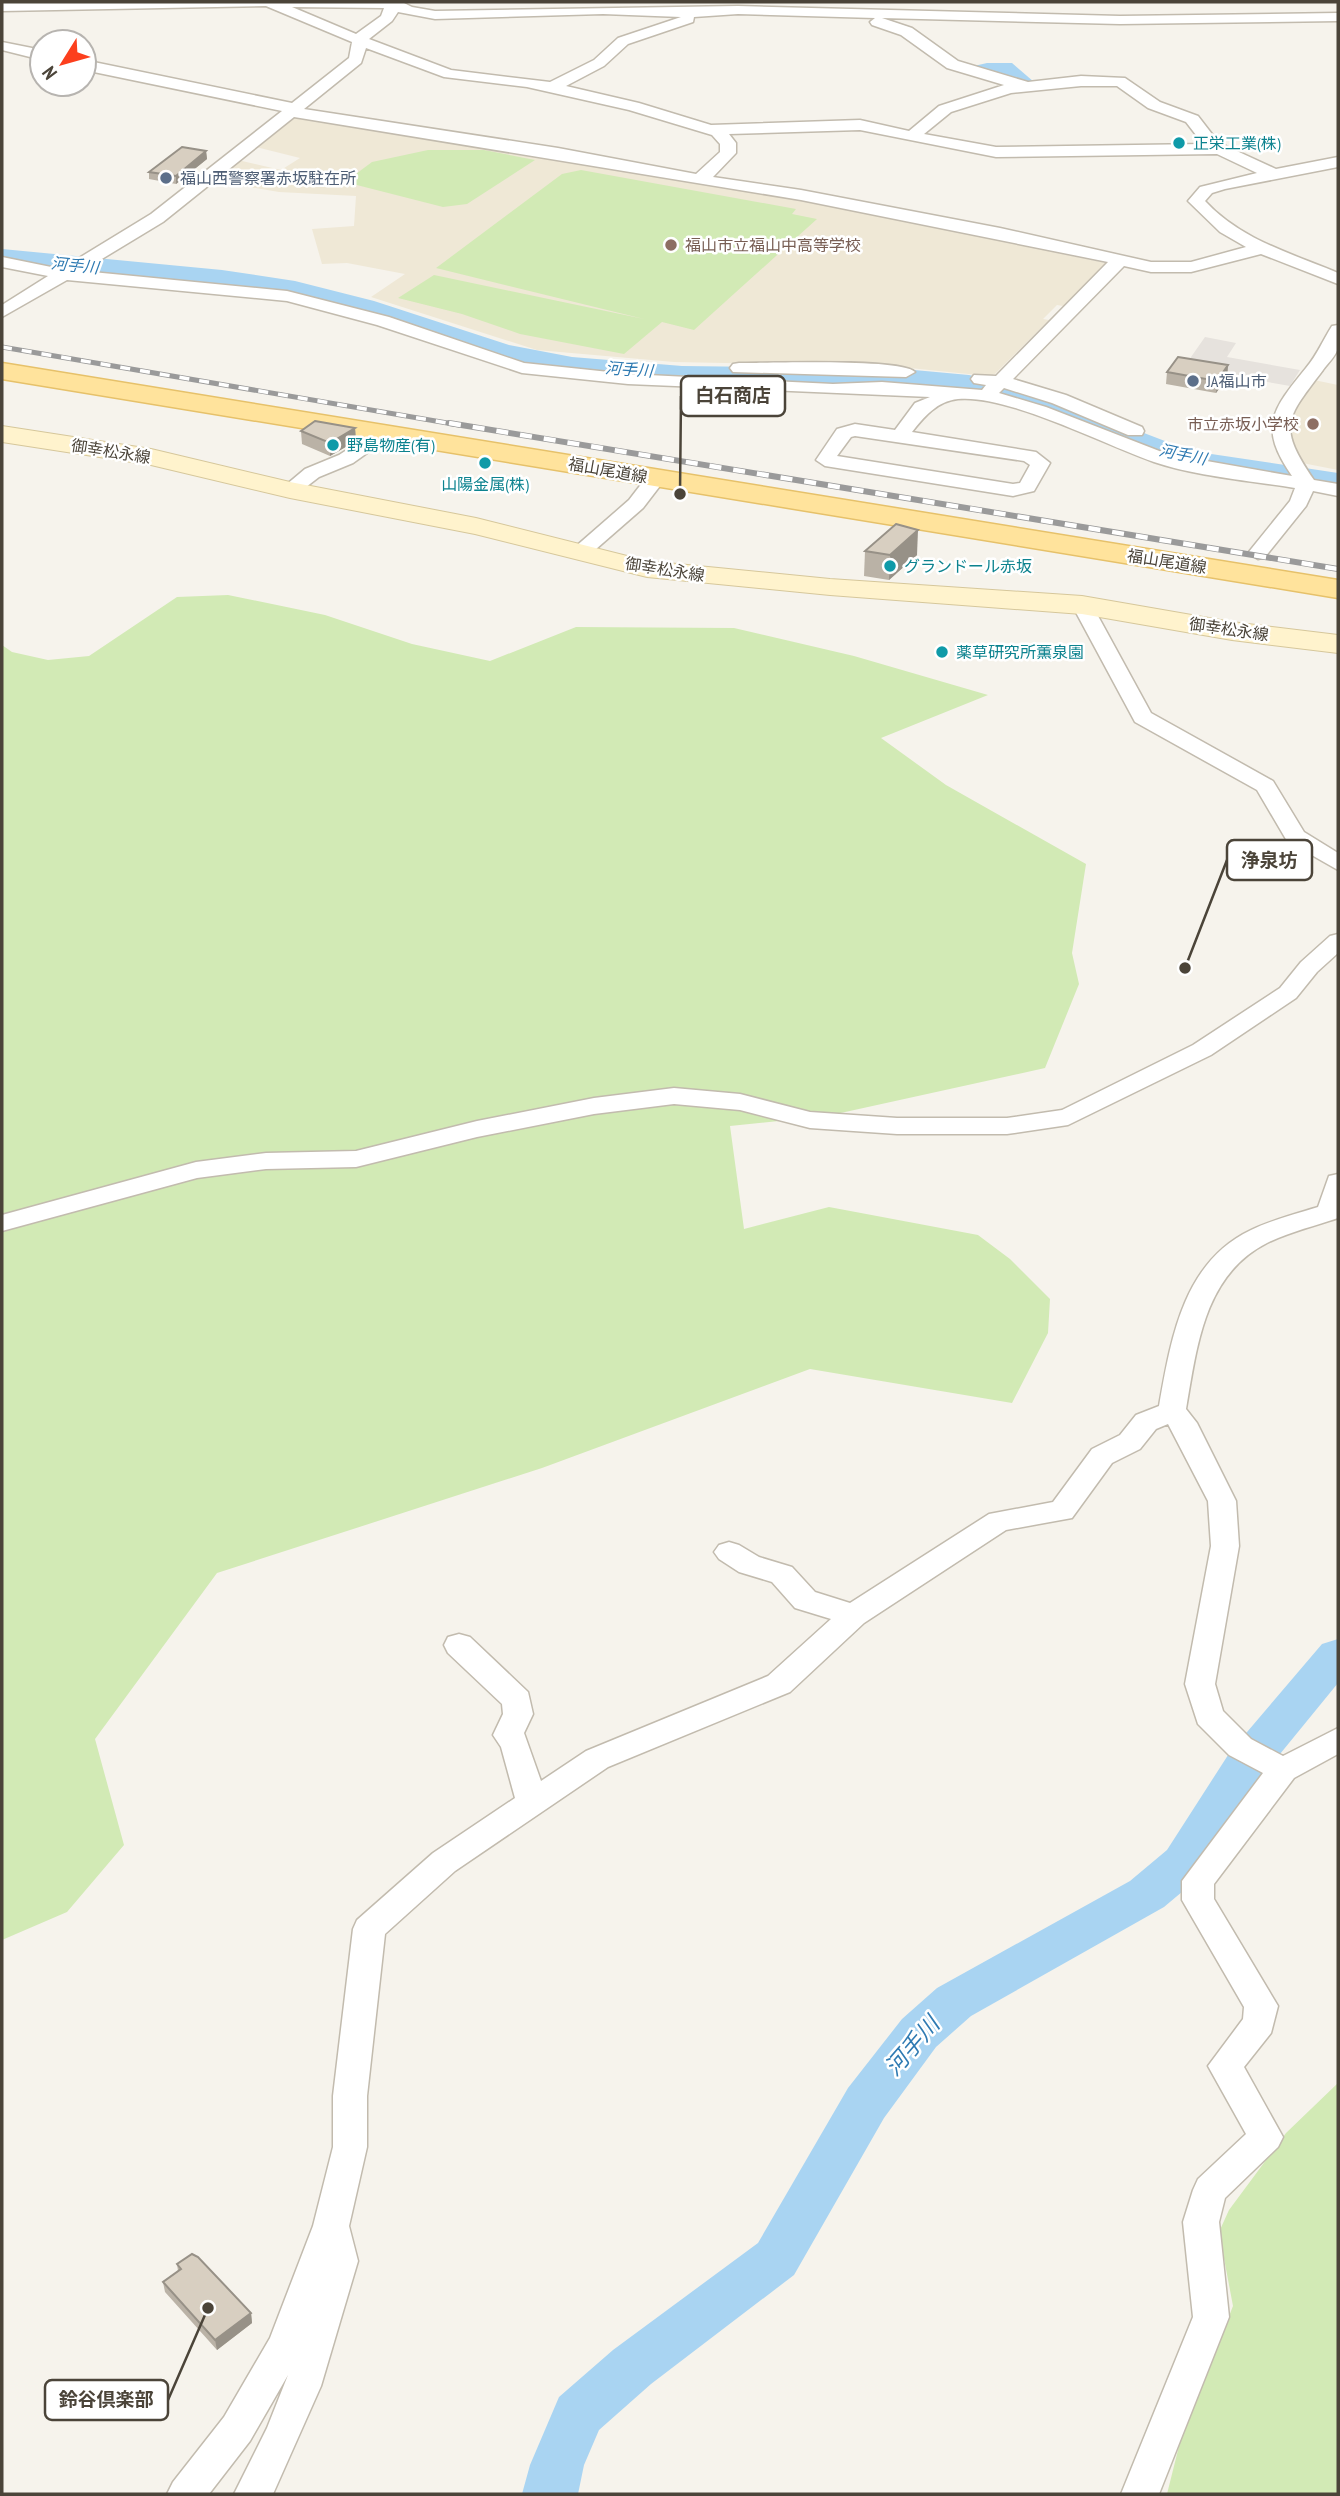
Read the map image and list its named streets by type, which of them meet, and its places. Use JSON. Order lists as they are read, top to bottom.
{
  "streets": {
    "main road": ["御幸松永線", "福山尾道線"]
  },
  "water": ["河手川"],
  "places": [
    "正栄工業(株)",
    "福山西警察署赤坂駐在所",
    "福山市立福山中高等学校",
    "JA福山市",
    "市立赤坂小学校",
    "野島物産(有)",
    "山陽金属(株)",
    "白石商店",
    "グランドール赤坂",
    "薬草研究所薫泉園",
    "浄泉坊",
    "鈴谷倶楽部"
  ],
  "north": "bottom left"
}
